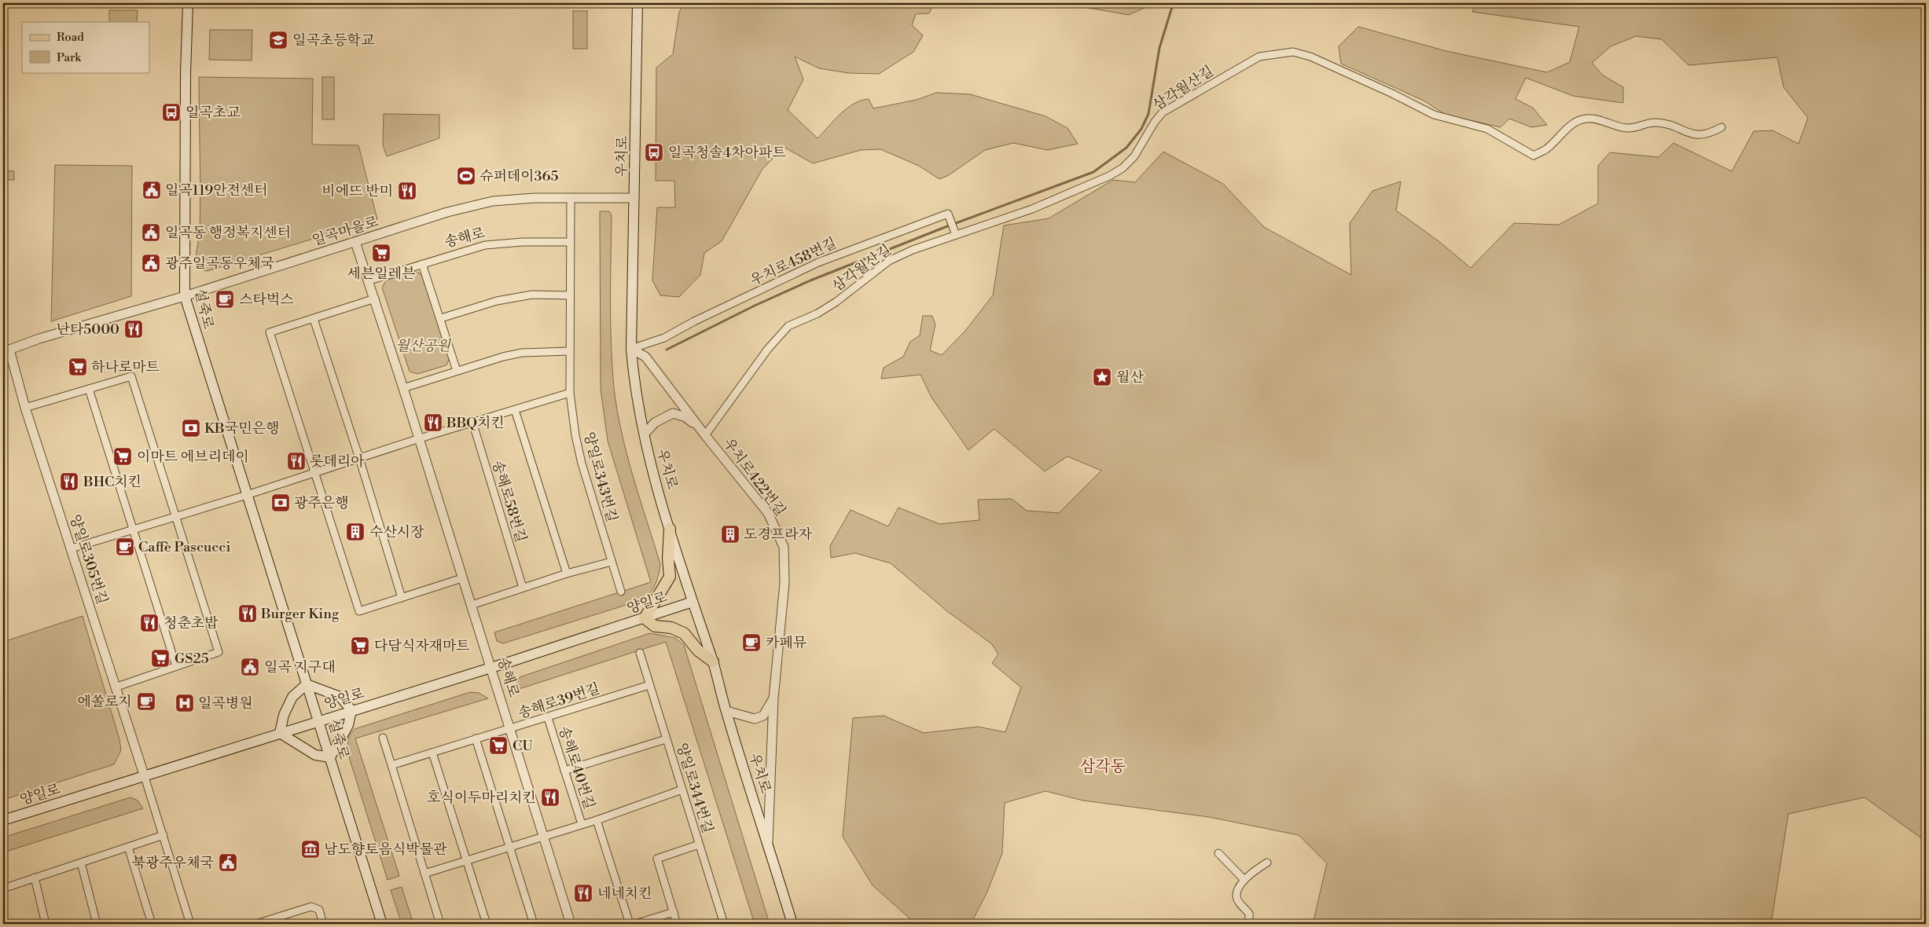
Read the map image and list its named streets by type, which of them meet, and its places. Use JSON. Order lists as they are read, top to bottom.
{
  "streets": {
    "main road": ["우치로", "설죽로", "양일로"],
    "street": [
      "삼각월산길",
      "일곡마을로",
      "송해로",
      "우치로458번길",
      "양일로343번길",
      "우치로422번길",
      "송해로58번길",
      "양일로305번길",
      "송해로39번길",
      "송해로40번길",
      "양일로344번길"
    ]
  },
  "crossings": [
    ["삼각월산길", "우치로458번길"],
    ["삼각월산길", "우치로422번길"],
    ["우치로", "일곡마을로"],
    ["우치로", "우치로458번길"],
    ["우치로", "우치로422번길"],
    ["우치로", "양일로"],
    ["일곡마을로", "송해로"],
    ["일곡마을로", "설죽로"],
    ["일곡마을로", "양일로343번길"],
    ["일곡마을로", "양일로305번길"],
    ["송해로", "양일로343번길"],
    ["송해로", "양일로"],
    ["송해로", "송해로39번길"],
    ["송해로", "송해로40번길"],
    ["우치로458번길", "우치로422번길"],
    ["설죽로", "양일로"],
    ["양일로305번길", "양일로"],
    ["송해로39번길", "송해로40번길"],
    ["송해로39번길", "양일로344번길"],
    ["송해로40번길", "양일로344번길"]
  ],
  "districts": ["삼각동"],
  "parks": ["월산공원"],
  "places": {
    "school or university": ["일곡초등학교"],
    "bus stop": ["일곡초교", "일곡청솔4차아파트"],
    "sports": ["슈퍼데이365"],
    "public building": [
      "일곡119안전센터",
      "일곡동 행정복지센터",
      "광주일곡동우체국",
      "일곡 지구대",
      "북광주우체국"
    ],
    "restaurant": [
      "비에뜨 반미",
      "난타5000",
      "BBQ치킨",
      "롯데리아",
      "BHC치킨",
      "Burger King",
      "청춘초밥",
      "호식이두마리치킨",
      "네네치킨"
    ],
    "supermarket": [
      "세븐일레븐",
      "하나로마트",
      "이마트 에브리데이",
      "다담식자재마트",
      "GS25",
      "CU"
    ],
    "cafe": [
      "스타벅스",
      "Caffè Pascucci",
      "카페뮤",
      "에쏠로지"
    ],
    "place": ["월산"],
    "bank": ["KB국민은행", "광주은행"],
    "building": ["수산시장", "도경프라자"],
    "hospital": ["일곡병원"],
    "museum": ["남도향토음식박물관"]
  },
  "legend": ["Road", "Park"]
}
